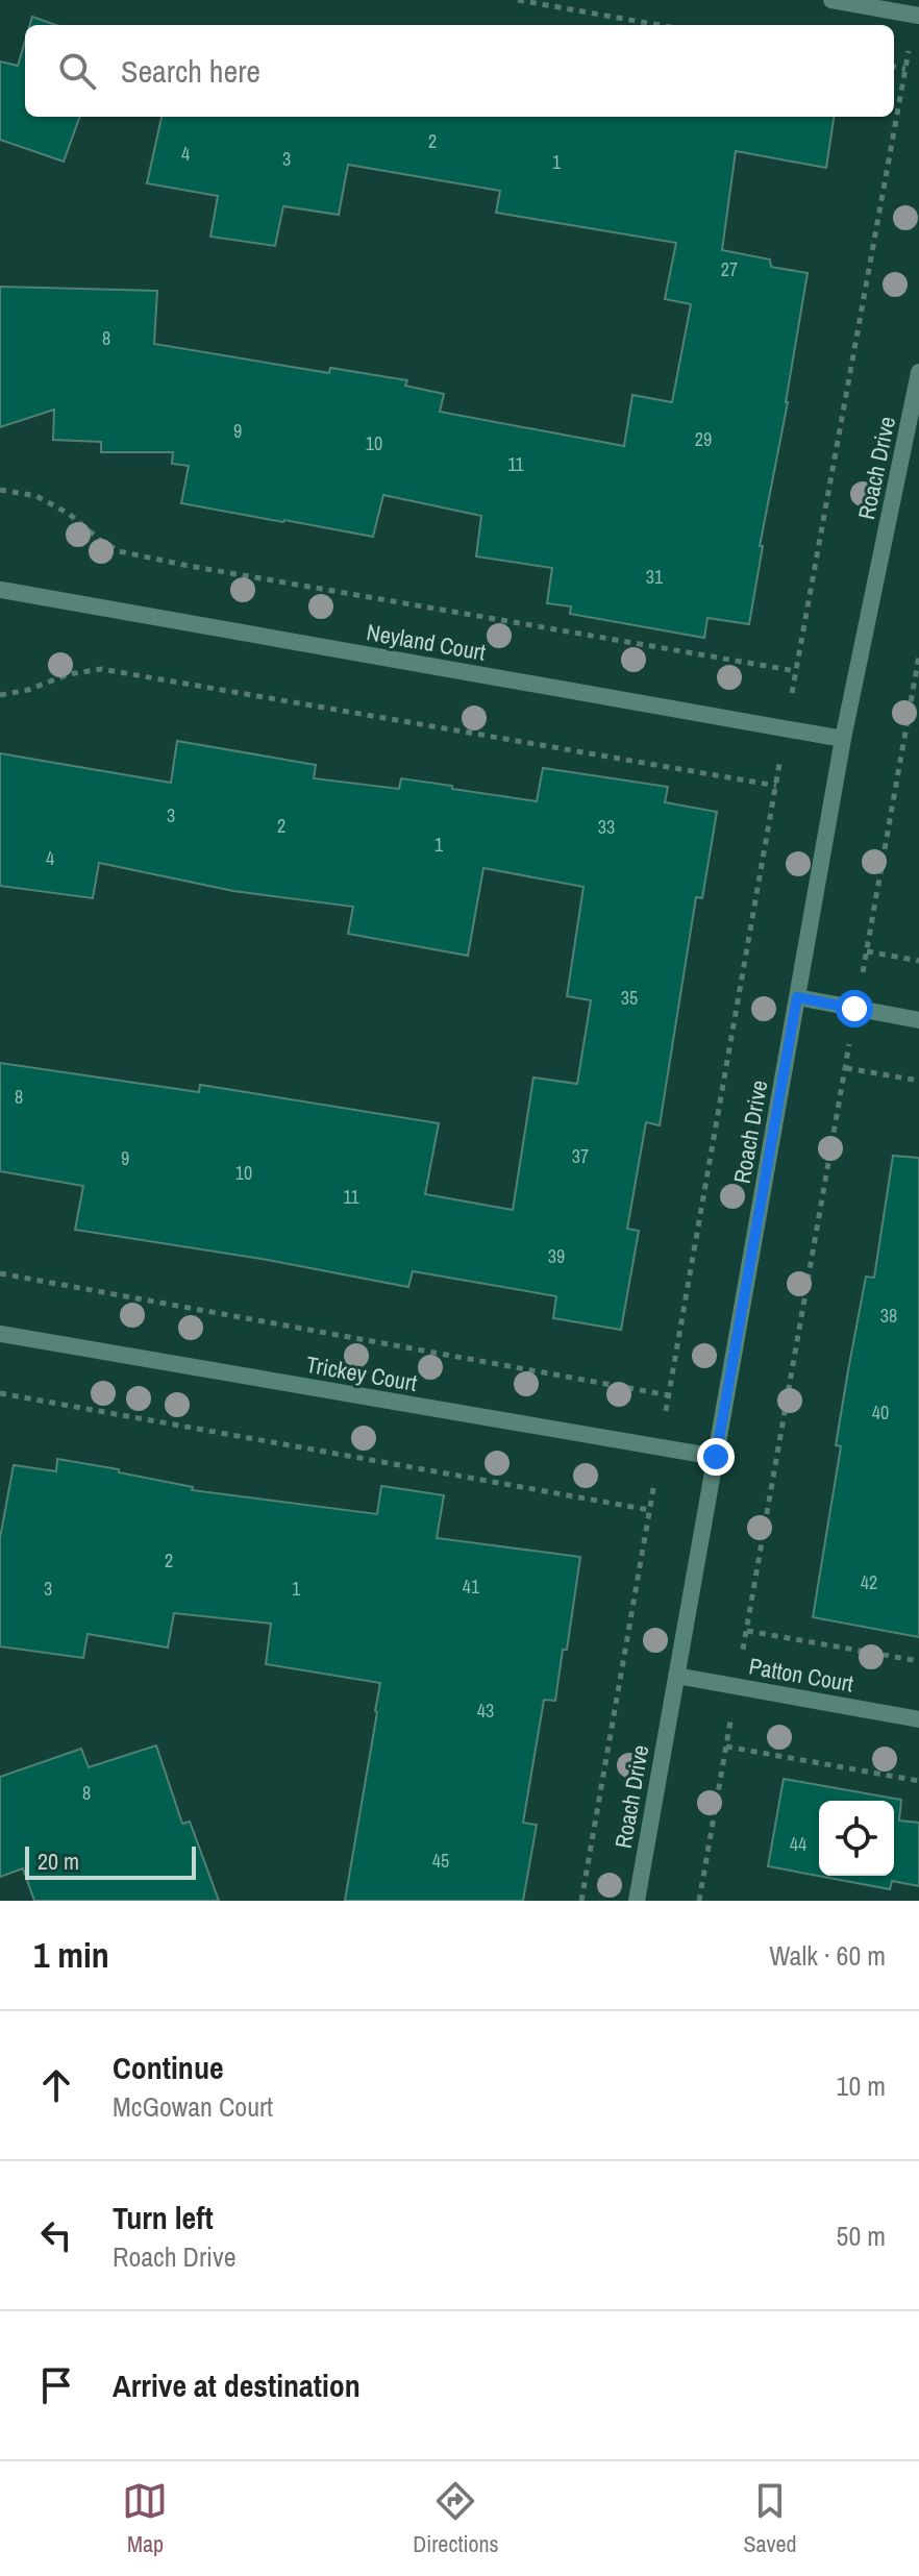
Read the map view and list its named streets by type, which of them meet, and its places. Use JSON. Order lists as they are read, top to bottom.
{
  "streets": {
    "street": [
      "Roach Drive",
      "Neyland Court",
      "Trickey Court",
      "Patton Court"
    ]
  },
  "crossings": [
    ["Roach Drive", "Neyland Court"],
    ["Roach Drive", "Trickey Court"],
    ["Roach Drive", "Patton Court"]
  ],
  "house_numbers": [
    "2",
    "4",
    "3",
    "1",
    "27",
    "8",
    "9",
    "29",
    "10",
    "11",
    "31",
    "3",
    "2",
    "33",
    "1",
    "4",
    "35",
    "8",
    "37",
    "9",
    "10",
    "11",
    "39",
    "38",
    "40",
    "2",
    "42",
    "41",
    "3",
    "1",
    "43",
    "8",
    "44",
    "45"
  ],
  "scale_bar": "20 m",
  "page": {
    "search": "Search here",
    "scale": "20 m",
    "heading": ["1 min", "Walk · 60 m"],
    "list": [
      ["Continue", "McGowan Court", "10 m"],
      ["Turn left", "Roach Drive", "50 m"],
      "Arrive at destination"
    ],
    "nav": ["Map", "Directions", "Saved"]
  }
}
